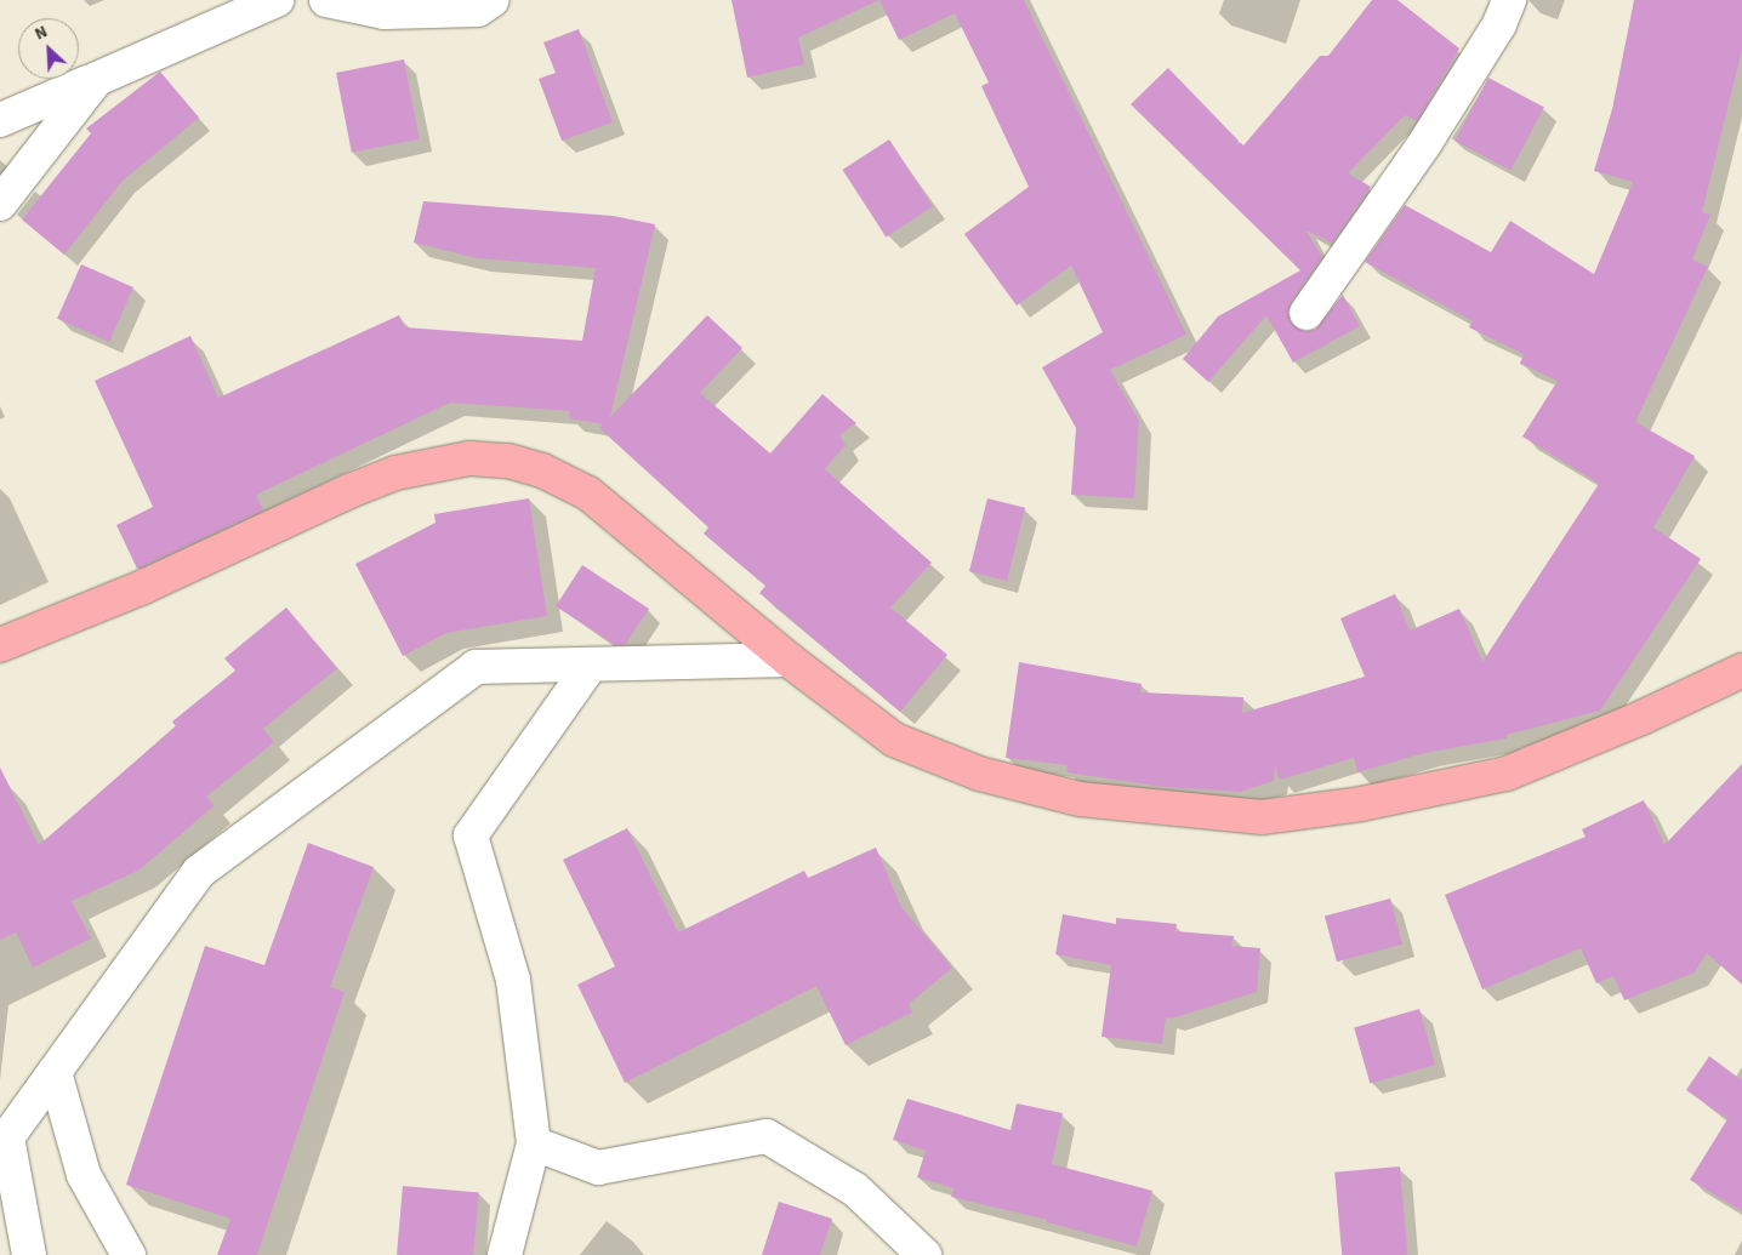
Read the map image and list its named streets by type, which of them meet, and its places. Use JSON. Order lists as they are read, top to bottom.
{
  "north": "top left"
}
